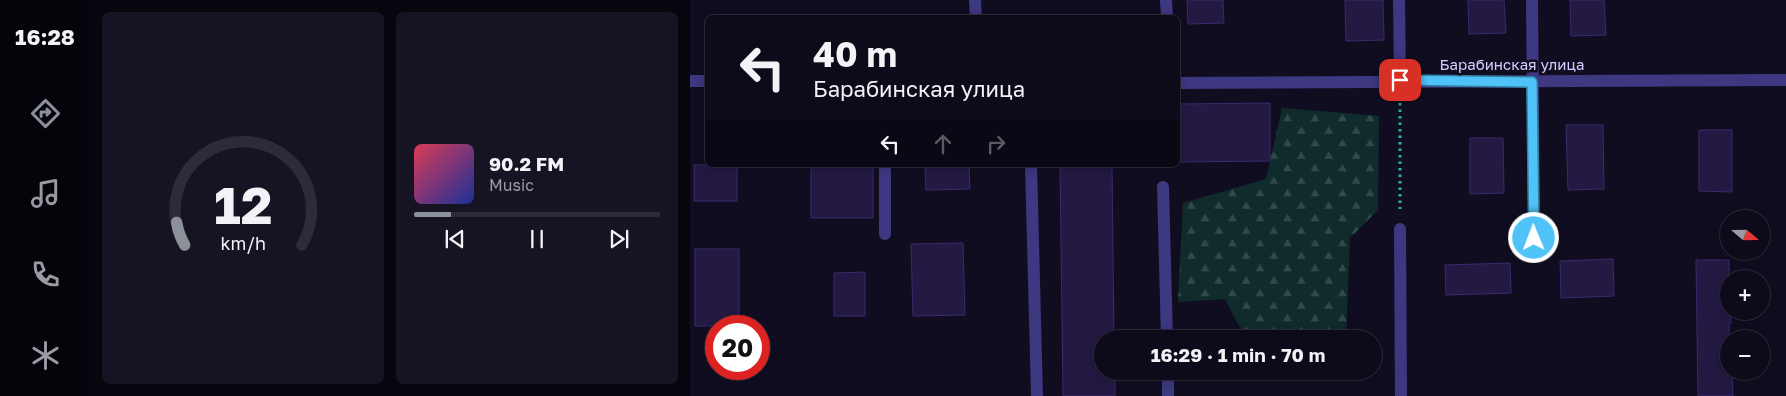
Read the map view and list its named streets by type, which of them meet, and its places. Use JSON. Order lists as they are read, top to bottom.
{
  "streets": {
    "street": ["Барабинская улица"]
  },
  "north": "right",
  "page": {
    "tabs": "16:28",
    "turn": ["40 m", "Барабинская улица"],
    "song": ["90.2 FM", "Music"],
    "map_buttons": ["+", "−"],
    "limit": "20",
    "trip": "16:29 · 1 min · 70 m",
    "gauge": ["12", "km/h"]
  }
}
